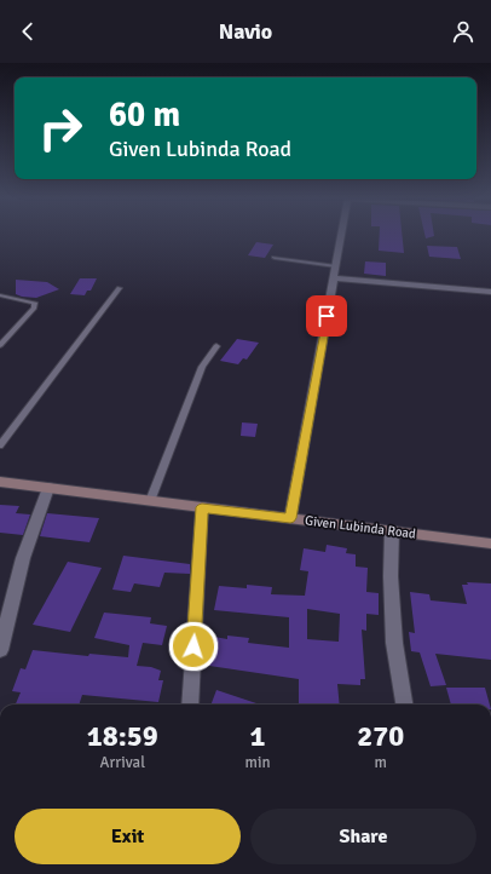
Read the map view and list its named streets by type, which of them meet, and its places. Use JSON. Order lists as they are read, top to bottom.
{
  "streets": {
    "street": ["Given Lubinda Road"]
  },
  "page": {
    "header": "Navio",
    "turn": ["60 m", "Given Lubinda Road"],
    "eta": [
      "18:59",
      "Arrival",
      "1",
      "min",
      "270",
      "m"
    ],
    "buttons": ["Exit", "Share"]
  }
}
